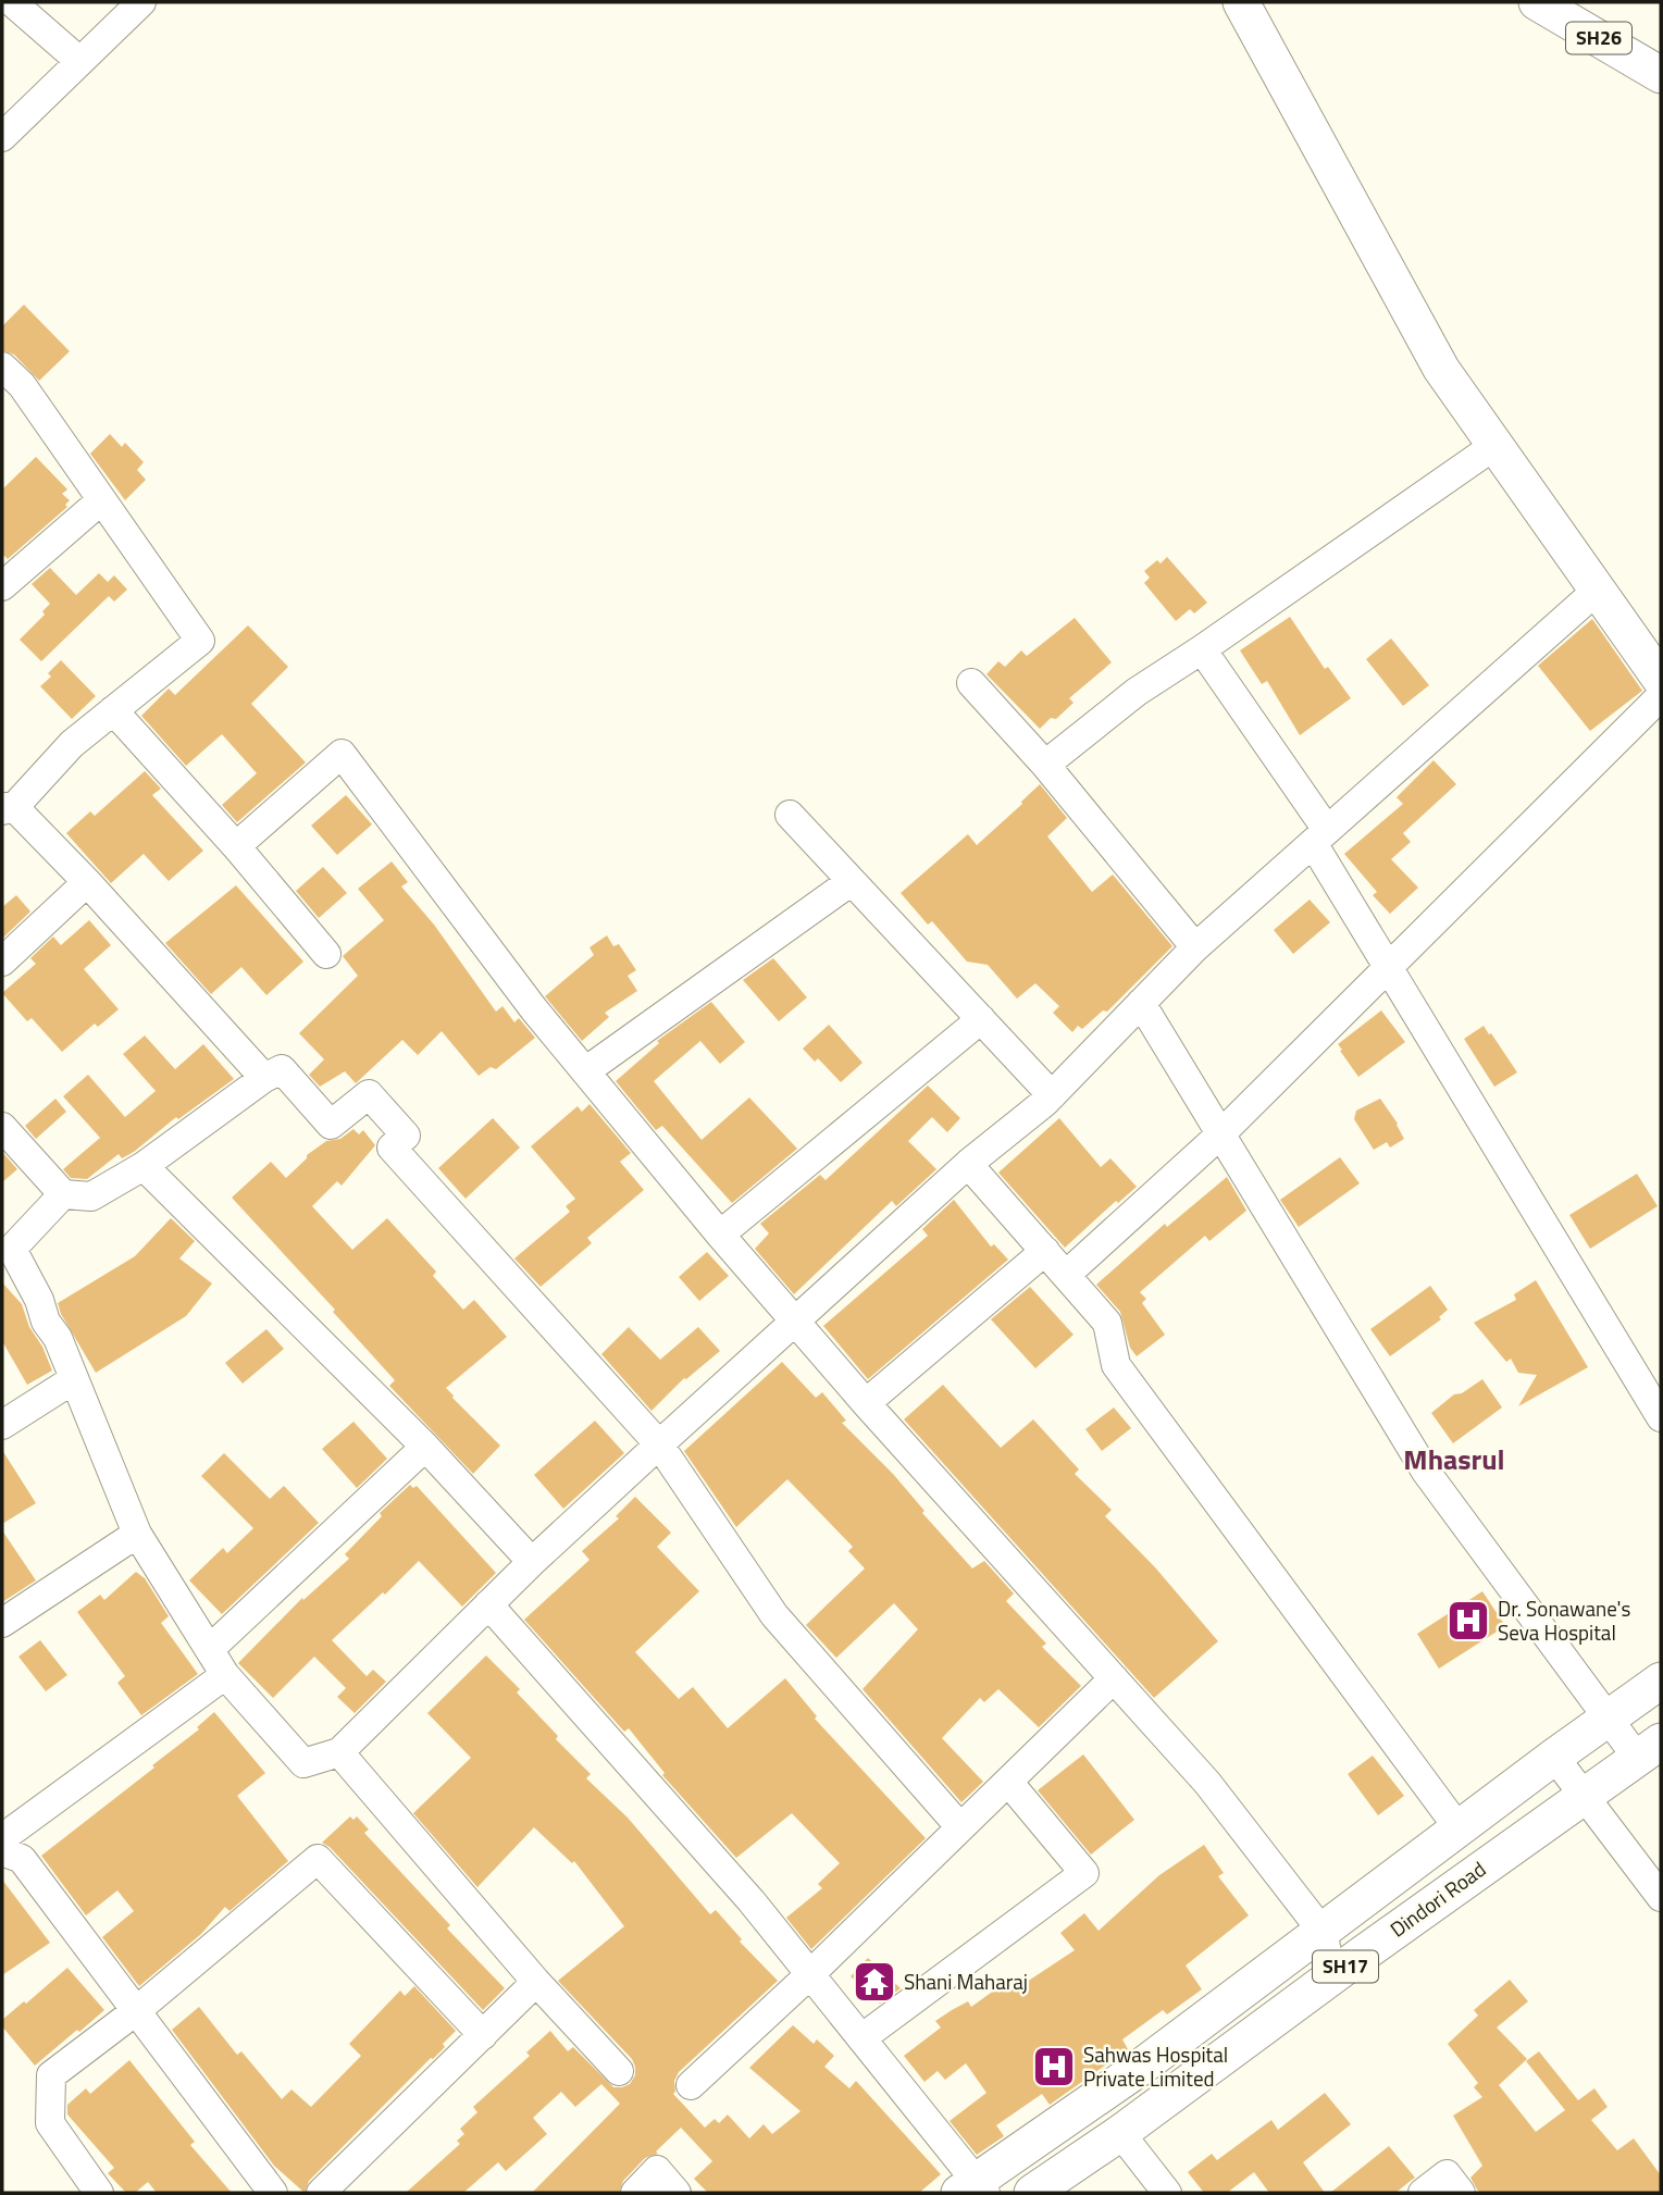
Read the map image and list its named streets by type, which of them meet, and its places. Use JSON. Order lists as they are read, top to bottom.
{
  "streets": {
    "main road": ["SH26", "Dindori Road", "SH17"]
  },
  "districts": ["Mhasrul"],
  "places": {
    "hospital": ["Dr. Sonawane's Seva Hospital", "Sahwas Hospital Private Limited"],
    "temple": ["Shani Maharaj"]
  }
}
